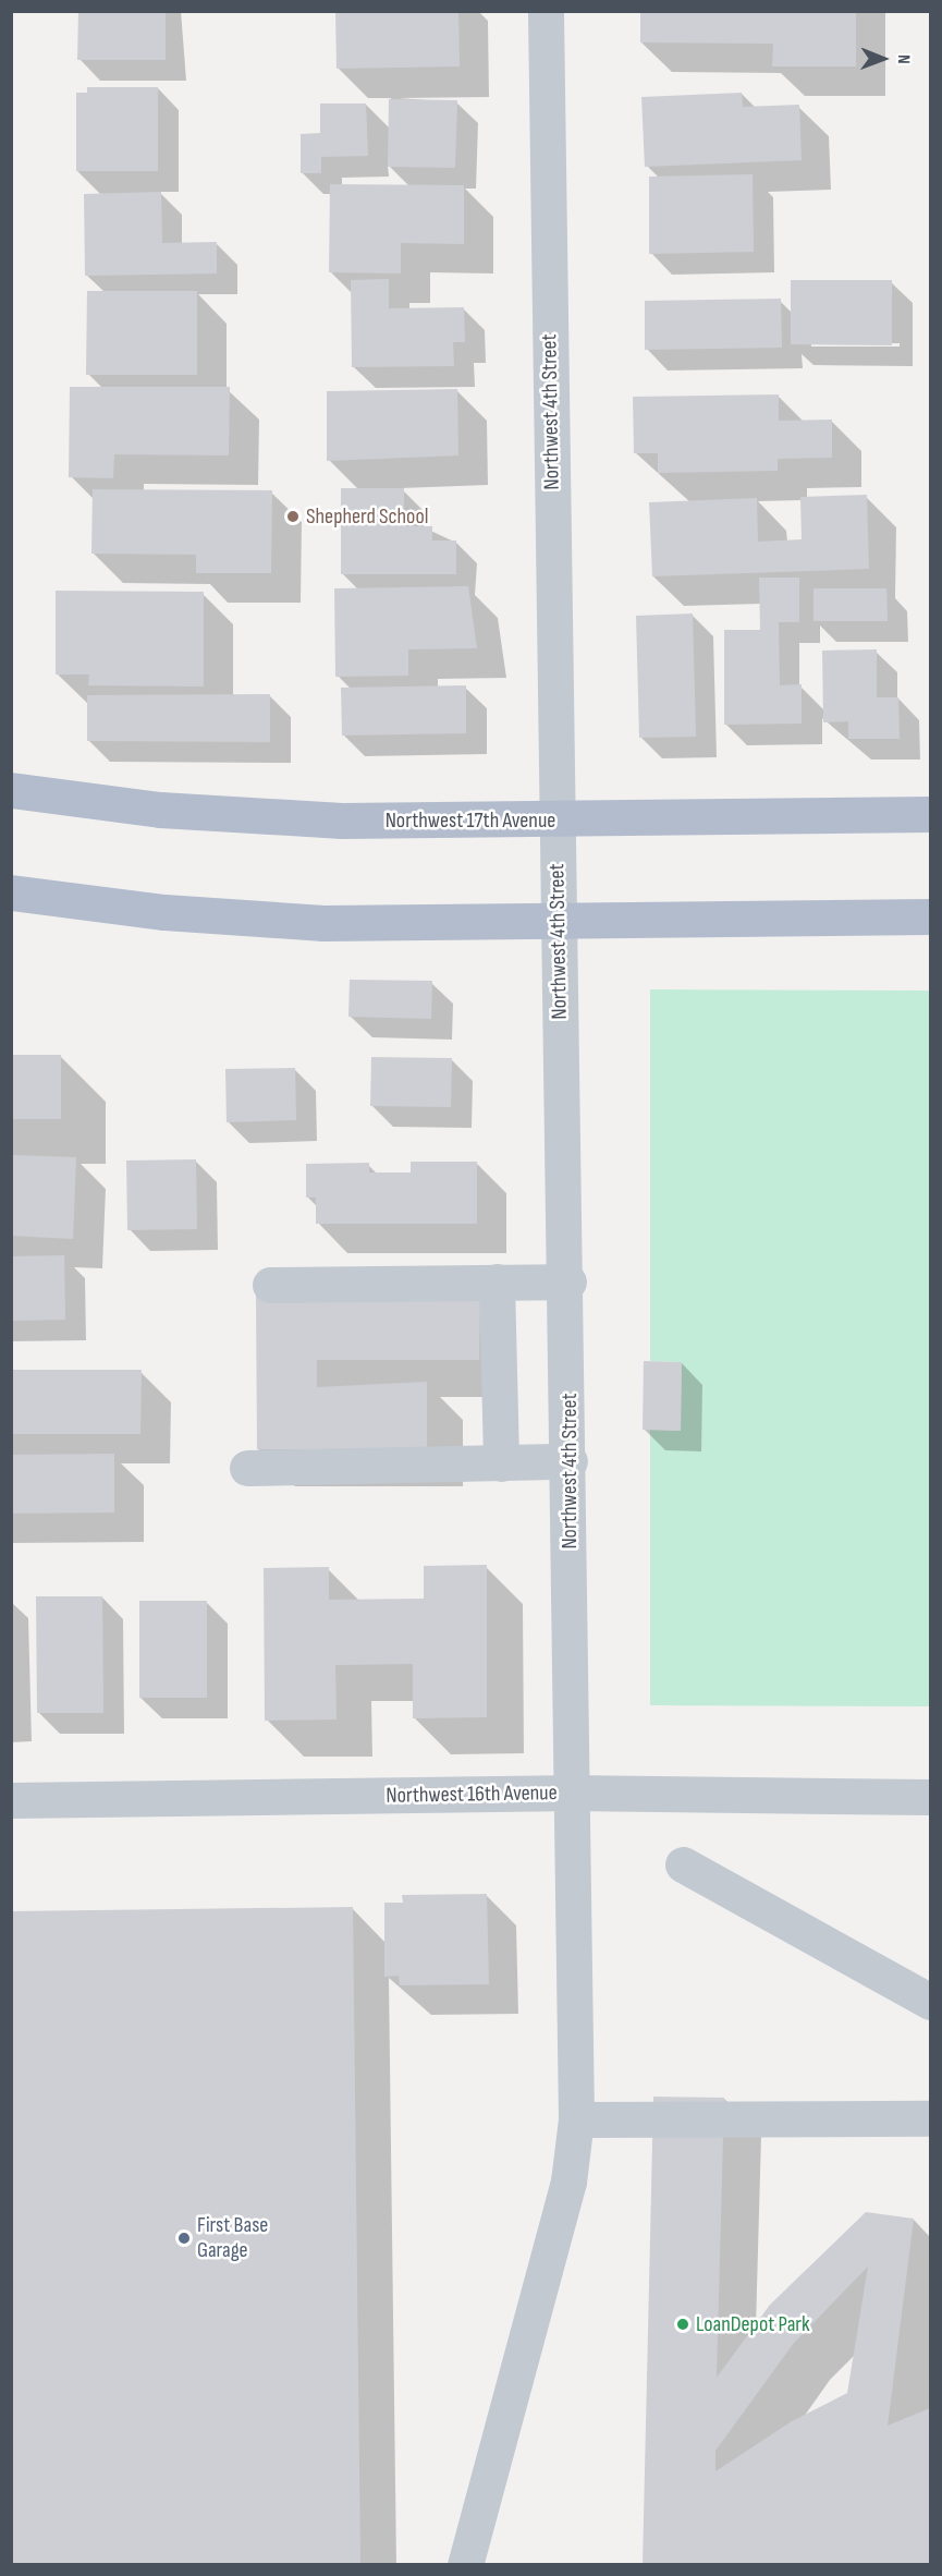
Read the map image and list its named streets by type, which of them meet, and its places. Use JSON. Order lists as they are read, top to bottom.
{
  "streets": {
    "main road": ["Northwest 17th Avenue"],
    "street": ["Northwest 4th Street", "Northwest 16th Avenue"]
  },
  "crossings": [
    ["Northwest 4th Street", "Northwest 17th Avenue"],
    ["Northwest 4th Street", "Northwest 16th Avenue"]
  ],
  "places": ["Shepherd School", "First Base Garage", "LoanDepot Park"],
  "north": "right"
}
